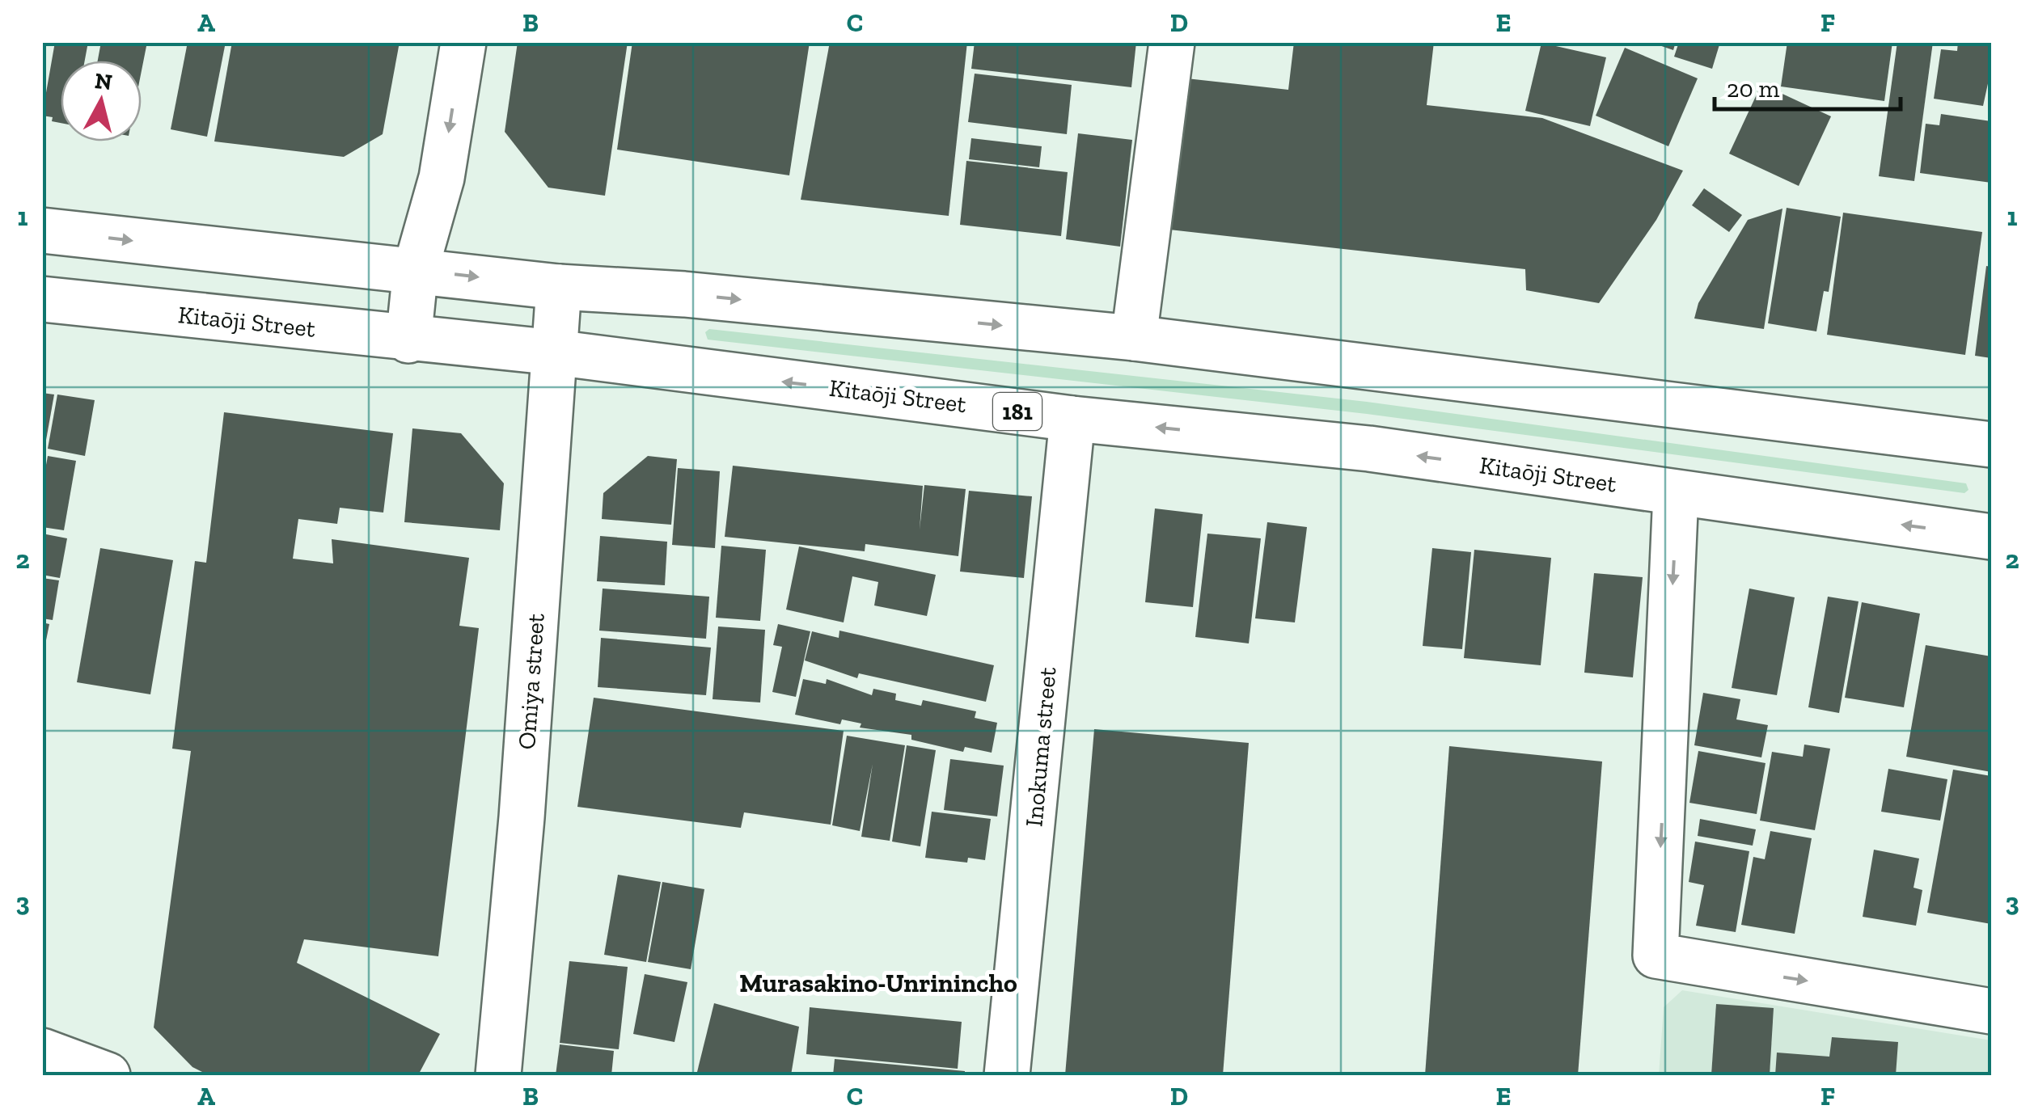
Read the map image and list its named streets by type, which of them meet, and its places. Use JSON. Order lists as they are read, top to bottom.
{
  "streets": {
    "main road": [
      "Kitaōji Street",
      "181",
      "Omiya street",
      "Inokuma street"
    ]
  },
  "crossings": [
    ["Kitaōji Street", "Omiya street"],
    ["Kitaōji Street", "Inokuma street"]
  ],
  "districts": ["Murasakino-Unrinincho"],
  "scale_bar": "20 m",
  "north": "top",
  "grid": {
    "columns": [
      "A",
      "B",
      "C",
      "D",
      "E",
      "F"
    ],
    "rows": ["1", "2", "3"]
  }
}
